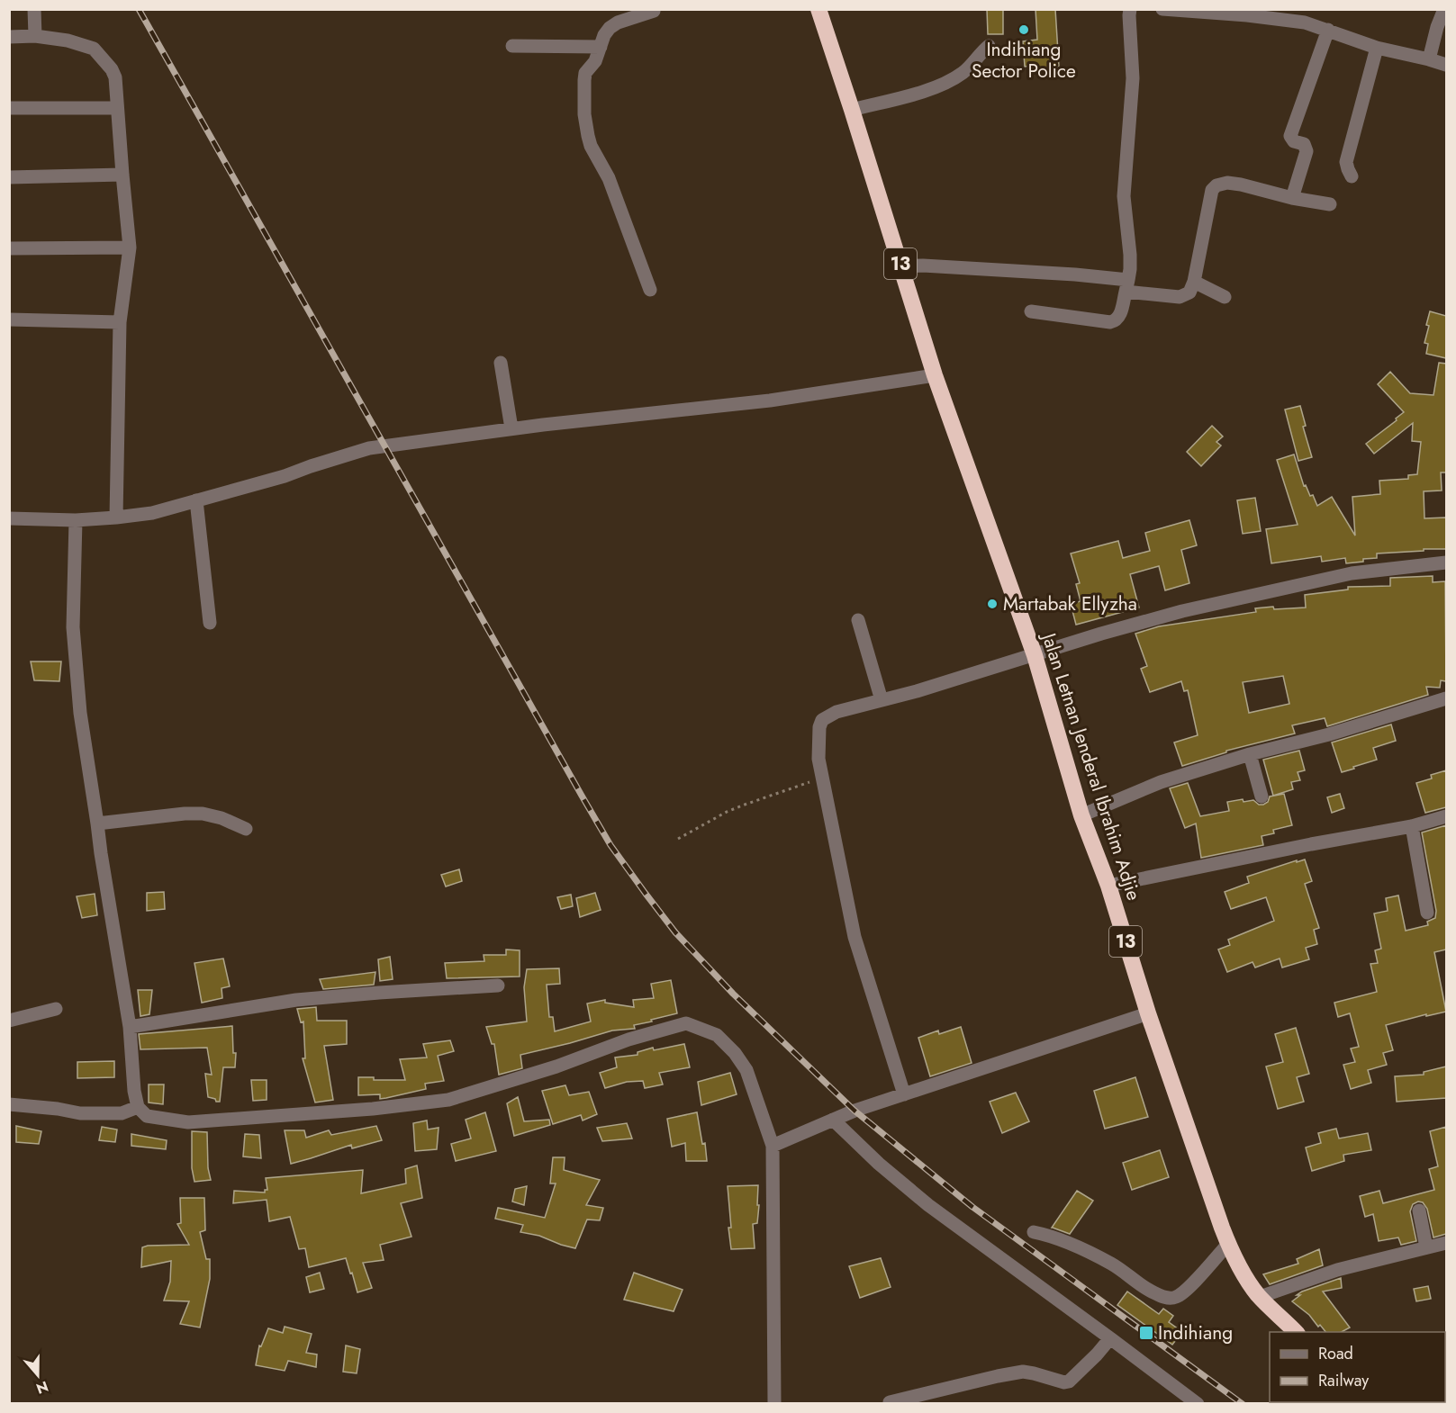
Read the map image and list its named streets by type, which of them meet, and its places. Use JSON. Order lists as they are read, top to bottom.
{
  "streets": {
    "highway": ["13", "Jalan Letnan Jenderal Ibrahim Adjie"]
  },
  "places": {
    "other": ["Indihiang Sector Police", "Martabak Ellyzha"],
    "transit": ["Indihiang"]
  },
  "legend": ["Road", "Railway"],
  "north": "bottom"
}
